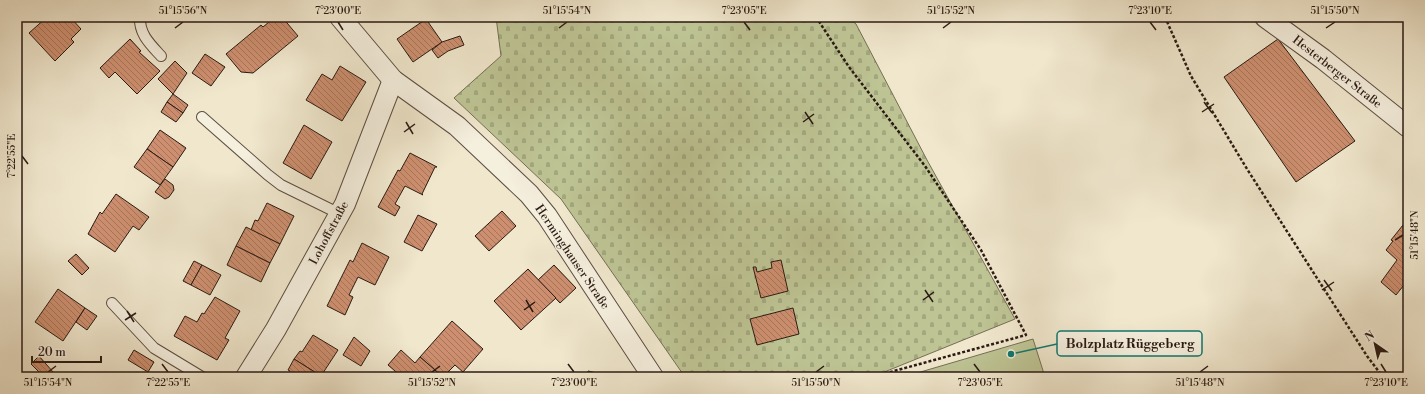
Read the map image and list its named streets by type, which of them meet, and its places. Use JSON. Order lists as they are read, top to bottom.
{
  "streets": {
    "street": ["Hesterberger Straße", "Lohoffstraße", "Herminghauser Straße"]
  },
  "crossings": [
    ["Lohoffstraße", "Herminghauser Straße"]
  ],
  "places": ["Bolzplatz Rüggeberg"],
  "scale_bar": "20 m",
  "north": "top left",
  "coordinates": [
    "51°15'56\"N",
    "7°23'00\"E",
    "51°15'54\"N",
    "7°23'05\"E",
    "51°15'52\"N",
    "7°23'10\"E",
    "51°15'50\"N",
    "7°22'55\"E",
    "51°15'48\"N"
  ]
}
